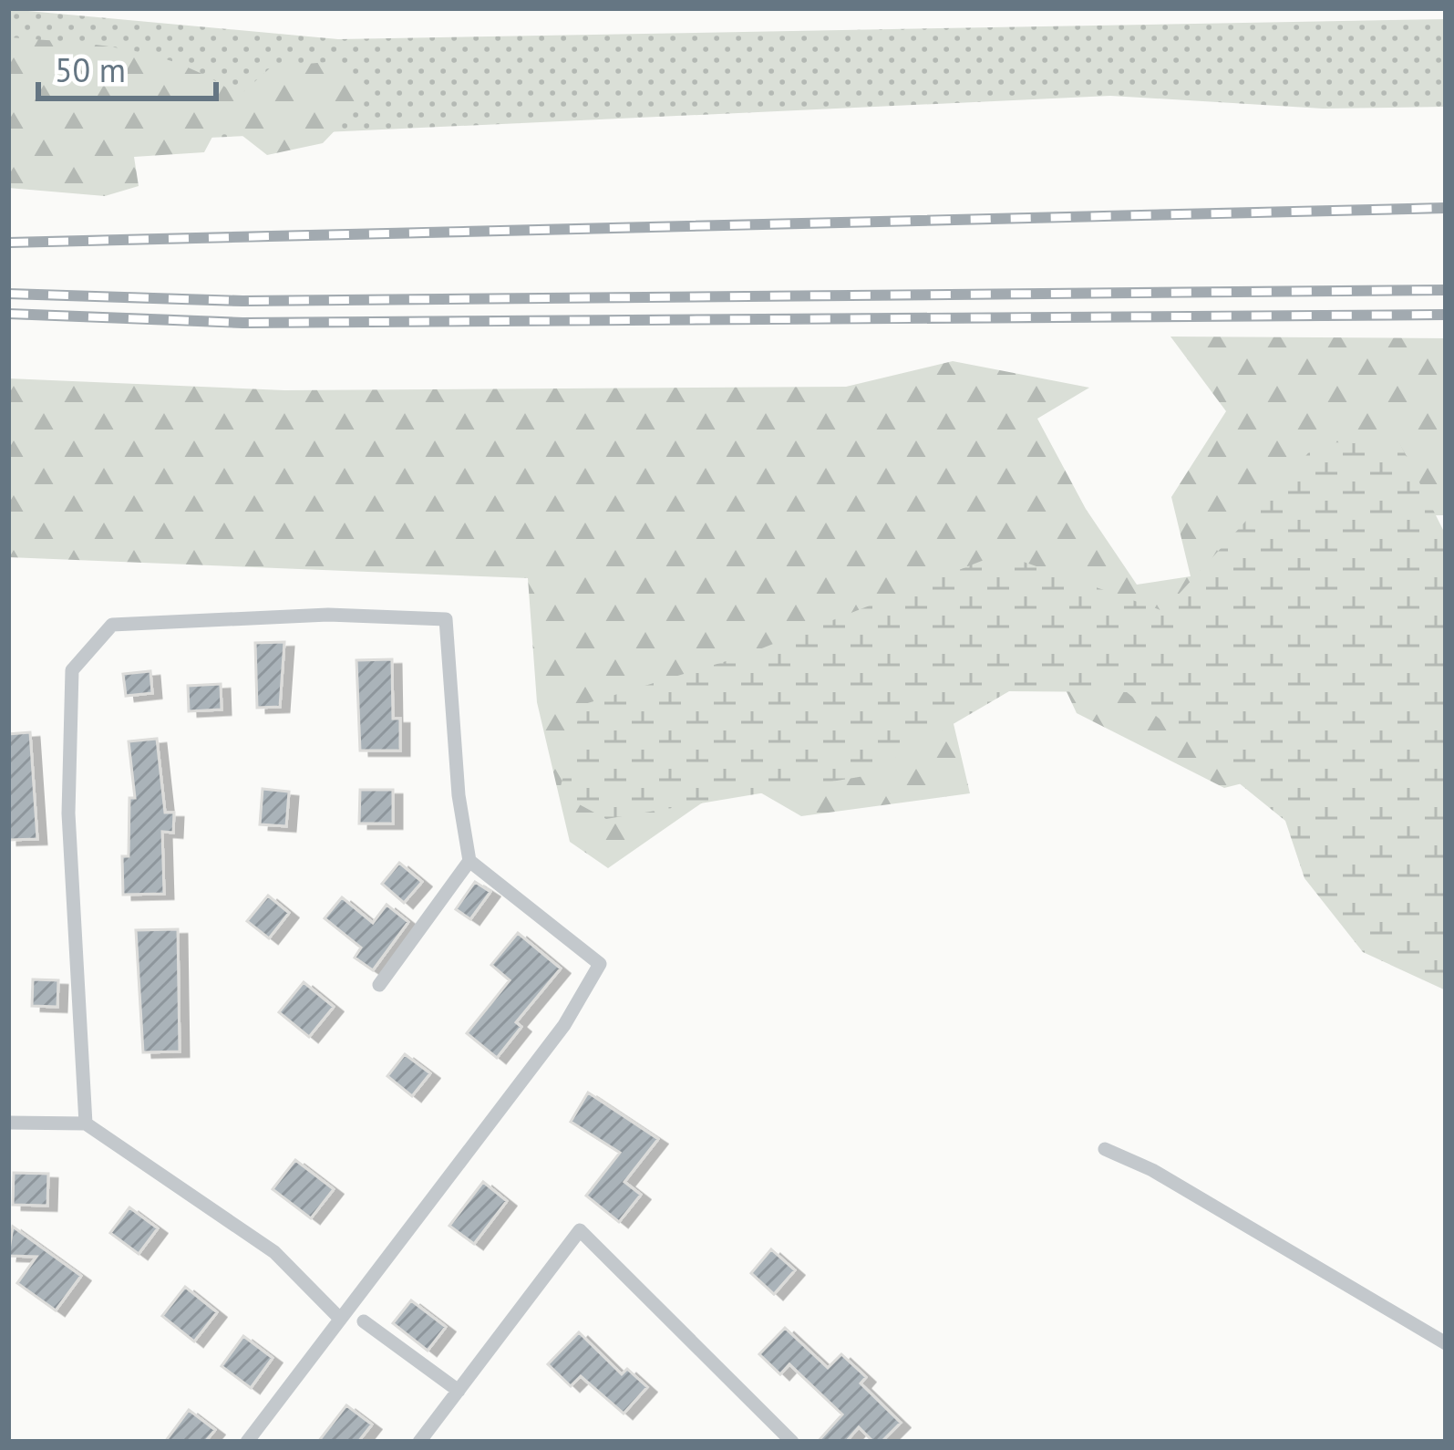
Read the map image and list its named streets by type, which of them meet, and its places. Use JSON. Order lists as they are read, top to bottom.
{
  "scale_bar": "50 m"
}
